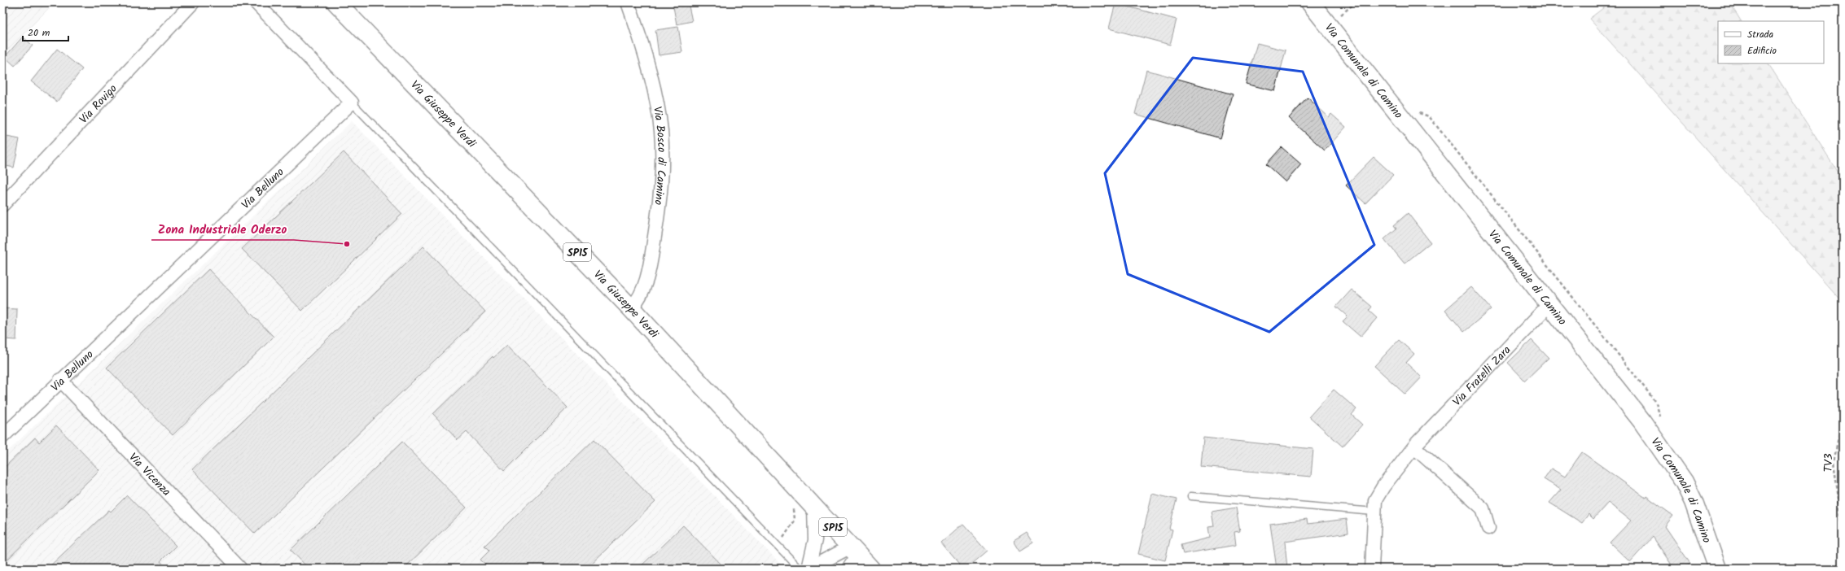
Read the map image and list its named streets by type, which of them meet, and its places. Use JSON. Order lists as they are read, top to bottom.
{
  "streets": {
    "main road": ["Via Comunale di Camino", "Via Giuseppe Verdi", "SP15"],
    "street": [
      "Via Rovigo",
      "Via Bosco di Camino",
      "Via Belluno",
      "Via Fratelli Zara",
      "Via Vicenza"
    ],
    "path": ["TV3"]
  },
  "crossings": [
    ["Via Comunale di Camino", "Via Fratelli Zara"],
    ["Via Giuseppe Verdi", "Via Bosco di Camino"],
    ["Via Belluno", "Via Vicenza"]
  ],
  "places": ["Zona Industriale Oderzo"],
  "legend": ["Strada", "Edificio"],
  "scale_bar": "20 m"
}
